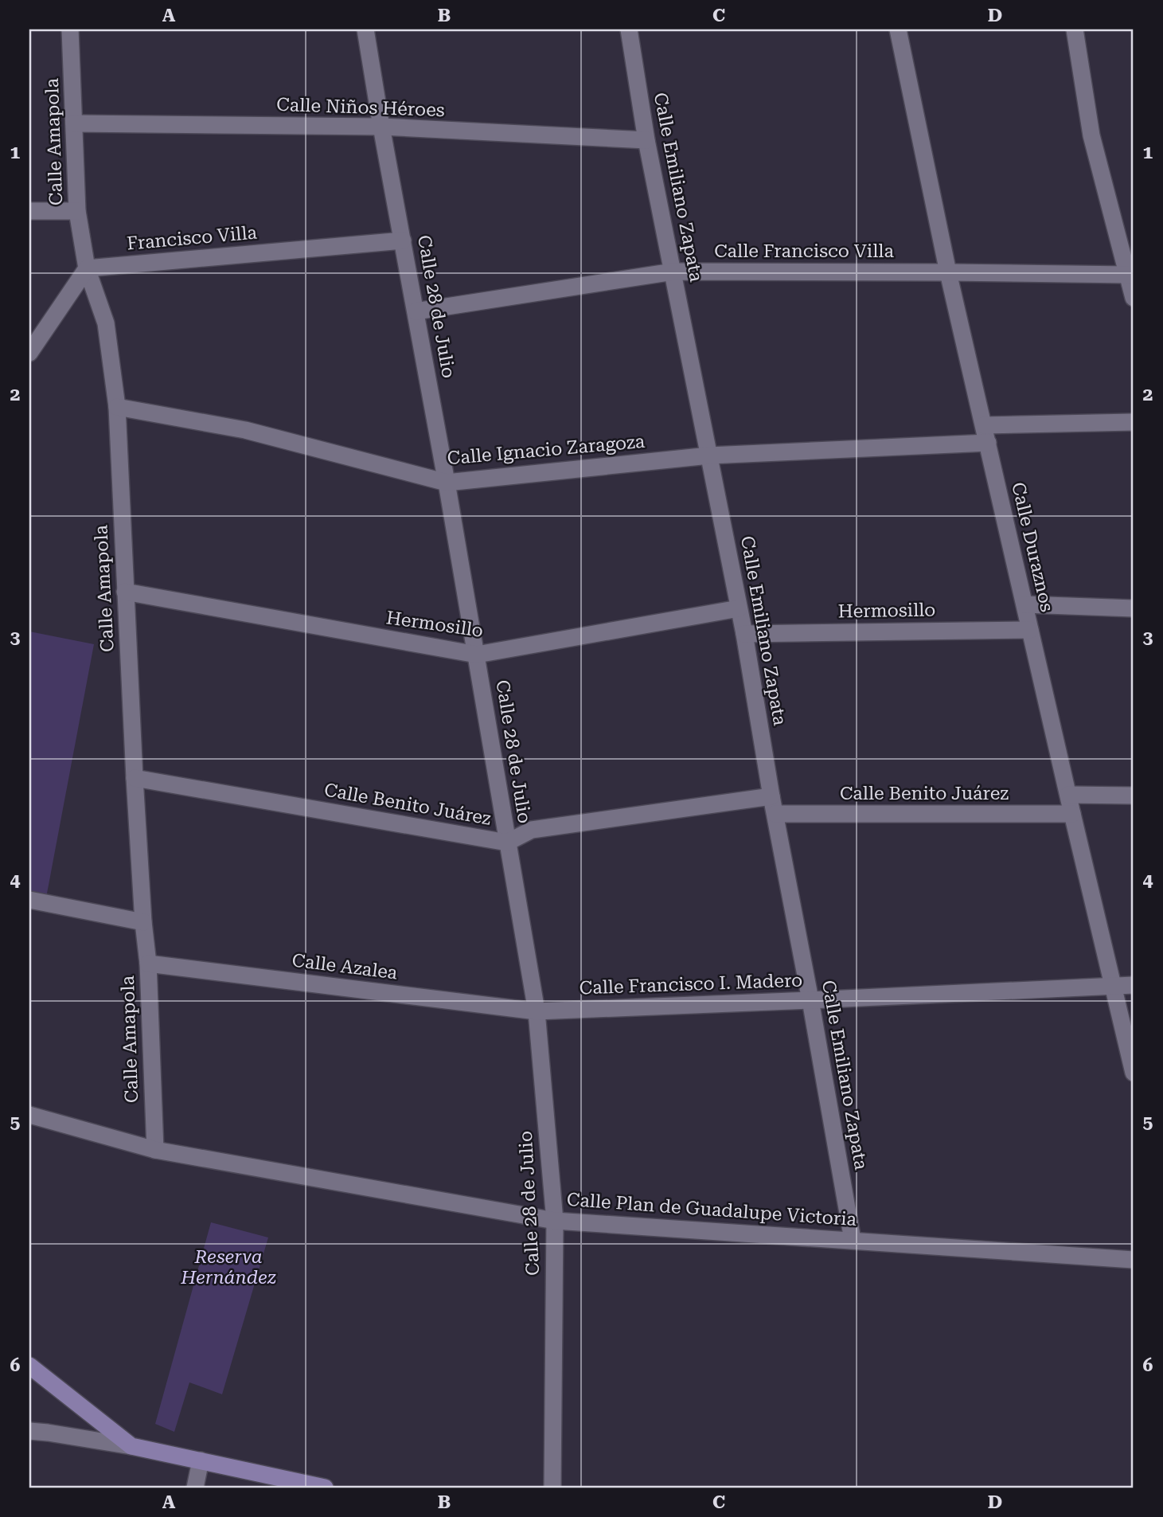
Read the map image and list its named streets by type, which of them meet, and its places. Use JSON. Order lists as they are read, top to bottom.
{
  "streets": {
    "street": [
      "Calle Niños Héroes",
      "Calle Amapola",
      "Calle Emiliano Zapata",
      "Francisco Villa",
      "Calle Francisco Villa",
      "Calle 28 de Julio",
      "Calle Ignacio Zaragoza",
      "Calle Duraznos",
      "Hermosillo",
      "Calle Benito Juárez",
      "Calle Azalea",
      "Calle Francisco I. Madero",
      "Calle Plan de Guadalupe Victoria"
    ]
  },
  "crossings": [
    ["Calle Niños Héroes", "Calle Amapola"],
    ["Calle Niños Héroes", "Calle Emiliano Zapata"],
    ["Calle Niños Héroes", "Calle 28 de Julio"],
    ["Calle Amapola", "Francisco Villa"],
    ["Calle Amapola", "Calle Ignacio Zaragoza"],
    ["Calle Amapola", "Hermosillo"],
    ["Calle Amapola", "Calle Benito Juárez"],
    ["Calle Amapola", "Calle Azalea"],
    ["Calle Amapola", "Calle Plan de Guadalupe Victoria"],
    ["Calle Emiliano Zapata", "Calle Francisco Villa"],
    ["Calle Emiliano Zapata", "Calle Ignacio Zaragoza"],
    ["Calle Emiliano Zapata", "Hermosillo"],
    ["Calle Emiliano Zapata", "Calle Benito Juárez"],
    ["Calle Emiliano Zapata", "Calle Francisco I. Madero"],
    ["Calle Emiliano Zapata", "Calle Plan de Guadalupe Victoria"],
    ["Francisco Villa", "Calle 28 de Julio"],
    ["Calle Francisco Villa", "Calle 28 de Julio"],
    ["Calle Francisco Villa", "Calle Duraznos"],
    ["Calle 28 de Julio", "Calle Ignacio Zaragoza"],
    ["Calle 28 de Julio", "Hermosillo"],
    ["Calle 28 de Julio", "Calle Benito Juárez"],
    ["Calle 28 de Julio", "Calle Azalea"],
    ["Calle 28 de Julio", "Calle Francisco I. Madero"],
    ["Calle 28 de Julio", "Calle Plan de Guadalupe Victoria"],
    ["Calle Ignacio Zaragoza", "Calle Duraznos"],
    ["Calle Duraznos", "Hermosillo"],
    ["Calle Duraznos", "Calle Benito Juárez"],
    ["Calle Duraznos", "Calle Francisco I. Madero"],
    ["Calle Azalea", "Calle Francisco I. Madero"]
  ],
  "parks": ["Reserva Hernández"],
  "grid": {
    "columns": [
      "A",
      "B",
      "C",
      "D"
    ],
    "rows": [
      "1",
      "2",
      "3",
      "4",
      "5",
      "6"
    ]
  }
}
